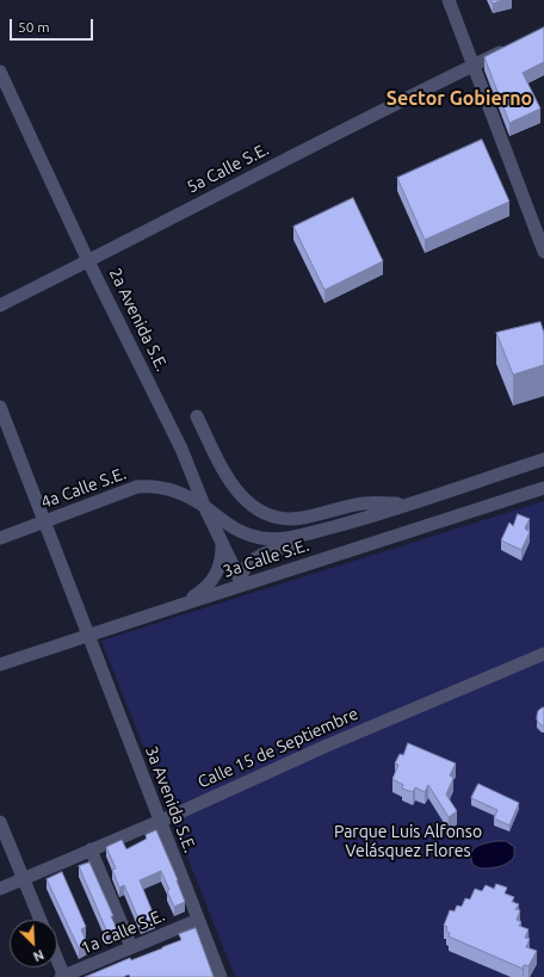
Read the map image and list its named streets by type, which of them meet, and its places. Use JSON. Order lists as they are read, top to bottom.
{
  "streets": {
    "street": [
      "5a Calle S.E.",
      "2a Avenida S.E.",
      "4a Calle S.E.",
      "3a Calle S.E.",
      "Calle 15 de Septiembre",
      "3a Avenida S.E.",
      "1a Calle S.E."
    ]
  },
  "crossings": [
    ["5a Calle S.E.", "2a Avenida S.E."],
    ["2a Avenida S.E.", "4a Calle S.E."],
    ["2a Avenida S.E.", "3a Calle S.E."],
    ["2a Avenida S.E.", "3a Avenida S.E."],
    ["4a Calle S.E.", "3a Calle S.E."],
    ["4a Calle S.E.", "3a Avenida S.E."],
    ["3a Calle S.E.", "3a Avenida S.E."],
    ["Calle 15 de Septiembre", "3a Avenida S.E."],
    ["3a Avenida S.E.", "1a Calle S.E."]
  ],
  "districts": ["Sector Gobierno"],
  "parks": ["Parque Luis Alfonso Velásquez Flores"],
  "scale_bar": "50 m",
  "north": "bottom right"
}
